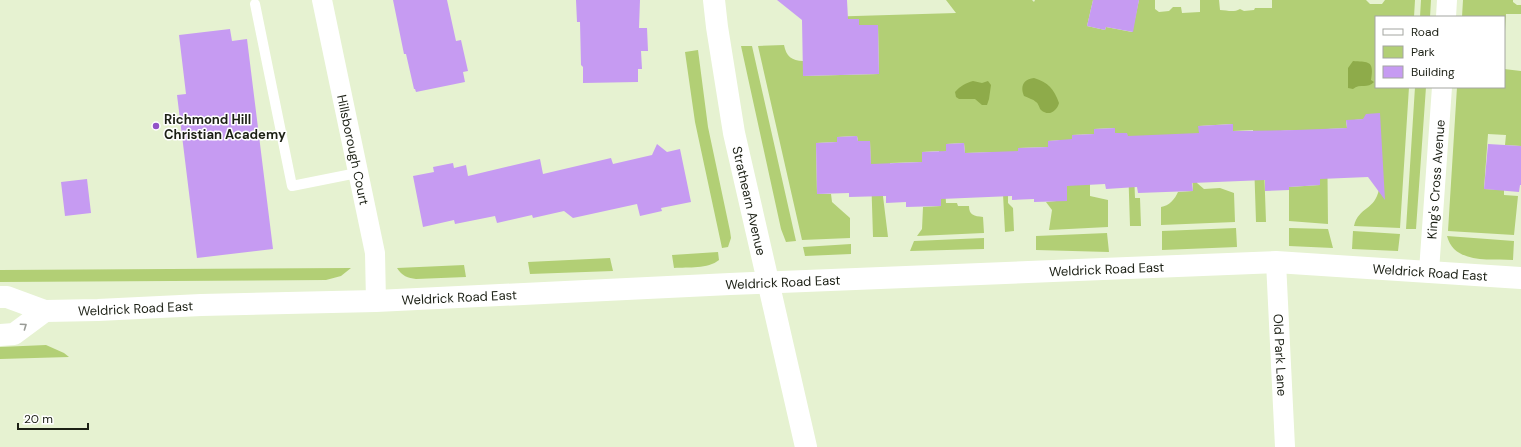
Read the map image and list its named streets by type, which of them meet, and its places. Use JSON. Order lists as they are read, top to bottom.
{
  "streets": {
    "street": [
      "Hillsborough Court",
      "King's Cross Avenue",
      "Strathearn Avenue",
      "Weldrick Road East",
      "Old Park Lane"
    ]
  },
  "crossings": [
    ["Hillsborough Court", "Weldrick Road East"],
    ["King's Cross Avenue", "Weldrick Road East"],
    ["Strathearn Avenue", "Weldrick Road East"],
    ["Weldrick Road East", "Old Park Lane"]
  ],
  "places": ["Richmond Hill Christian Academy"],
  "legend": ["Road", "Park", "Building"],
  "scale_bar": "20 m"
}
